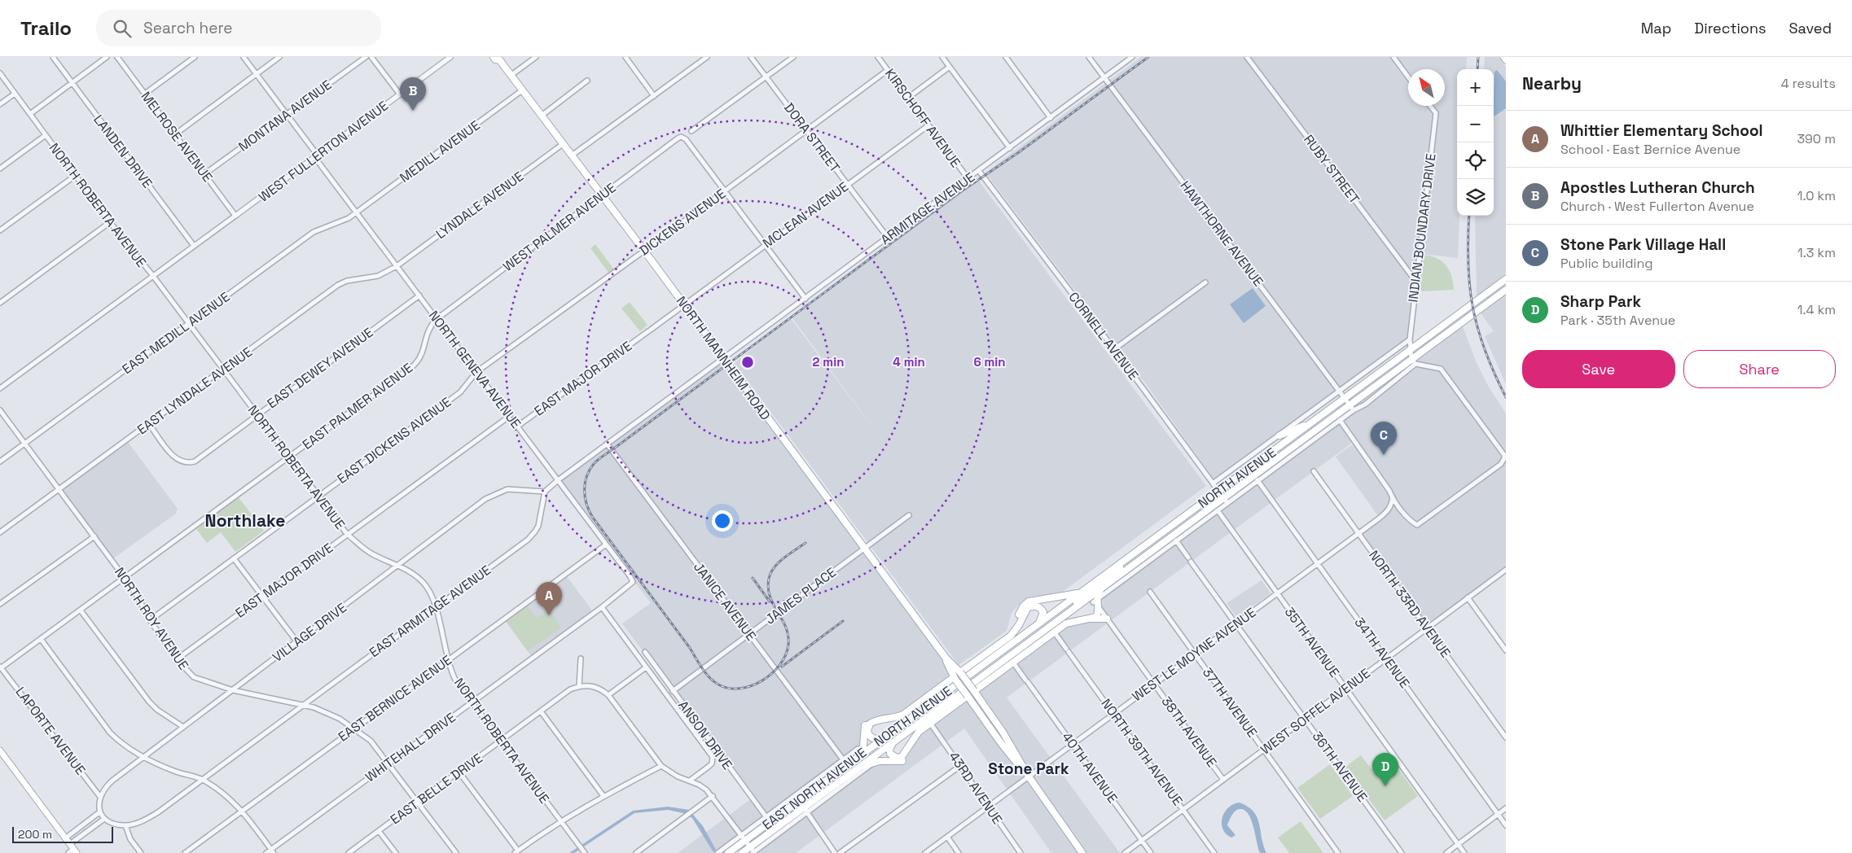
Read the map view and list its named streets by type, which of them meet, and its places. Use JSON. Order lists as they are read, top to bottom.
{
  "streets": {
    "main road": ["NORTH MANNHEIM ROAD", "NORTH AVENUE", "EAST NORTH AVENUE"],
    "street": [
      "MONTANA AVENUE",
      "KIRSCHOFF AVENUE",
      "MELROSE AVENUE",
      "DORA STREET",
      "LANDEN DRIVE",
      "WEST FULLERTON AVENUE",
      "MEDILL AVENUE",
      "RUBY STREET",
      "NORTH ROBERTA AVENUE",
      "LYNDALE AVENUE",
      "ARMITAGE AVENUE",
      "MCLEAN AVENUE",
      "DICKENS AVENUE",
      "WEST PALMER AVENUE",
      "INDIAN BOUNDARY DRIVE",
      "HAWTHORNE AVENUE",
      "EAST MEDILL AVENUE",
      "CORNELL AVENUE",
      "EAST DEWEY AVENUE",
      "NORTH GENEVA AVENUE",
      "EAST MAJOR DRIVE",
      "EAST LYNDALE AVENUE",
      "EAST PALMER AVENUE",
      "EAST DICKENS AVENUE",
      "JAMES PLACE",
      "JANICE AVENUE",
      "NORTH 33RD AVENUE",
      "EAST ARMITAGE AVENUE",
      "NORTH ROY AVENUE",
      "VILLAGE DRIVE",
      "35TH AVENUE",
      "34TH AVENUE",
      "WEST LE MOYNE AVENUE",
      "EAST BERNICE AVENUE",
      "37TH AVENUE",
      "WEST SOFFEL AVENUE",
      "LAPORTE AVENUE",
      "38TH AVENUE",
      "ANSON DRIVE",
      "WHITEHALL DRIVE",
      "NORTH 39TH AVENUE",
      "36TH AVENUE",
      "40TH AVENUE",
      "43RD AVENUE",
      "EAST BELLE DRIVE"
    ]
  },
  "crossings": [
    ["MONTANA AVENUE", "MELROSE AVENUE"],
    ["MONTANA AVENUE", "NORTH GENEVA AVENUE"],
    ["KIRSCHOFF AVENUE", "ARMITAGE AVENUE"],
    ["KIRSCHOFF AVENUE", "MCLEAN AVENUE"],
    ["KIRSCHOFF AVENUE", "DICKENS AVENUE"],
    ["MELROSE AVENUE", "WEST FULLERTON AVENUE"],
    ["DORA STREET", "ARMITAGE AVENUE"],
    ["DORA STREET", "MCLEAN AVENUE"],
    ["DORA STREET", "DICKENS AVENUE"],
    ["WEST FULLERTON AVENUE", "NORTH GENEVA AVENUE"],
    ["MEDILL AVENUE", "EAST MEDILL AVENUE"],
    ["MEDILL AVENUE", "NORTH MANNHEIM ROAD"],
    ["MEDILL AVENUE", "NORTH GENEVA AVENUE"],
    ["RUBY STREET", "INDIAN BOUNDARY DRIVE"],
    ["NORTH ROBERTA AVENUE", "EAST MEDILL AVENUE"],
    ["NORTH ROBERTA AVENUE", "EAST DEWEY AVENUE"],
    ["NORTH ROBERTA AVENUE", "EAST MAJOR DRIVE"],
    ["NORTH ROBERTA AVENUE", "EAST LYNDALE AVENUE"],
    ["NORTH ROBERTA AVENUE", "EAST PALMER AVENUE"],
    ["NORTH ROBERTA AVENUE", "EAST DICKENS AVENUE"],
    ["NORTH ROBERTA AVENUE", "EAST ARMITAGE AVENUE"],
    ["NORTH ROBERTA AVENUE", "VILLAGE DRIVE"],
    ["NORTH ROBERTA AVENUE", "EAST BERNICE AVENUE"],
    ["NORTH ROBERTA AVENUE", "WHITEHALL DRIVE"],
    ["NORTH ROBERTA AVENUE", "EAST BELLE DRIVE"],
    ["LYNDALE AVENUE", "NORTH MANNHEIM ROAD"],
    ["LYNDALE AVENUE", "NORTH GENEVA AVENUE"],
    ["LYNDALE AVENUE", "EAST LYNDALE AVENUE"],
    ["ARMITAGE AVENUE", "HAWTHORNE AVENUE"],
    ["ARMITAGE AVENUE", "CORNELL AVENUE"],
    ["ARMITAGE AVENUE", "NORTH MANNHEIM ROAD"],
    ["MCLEAN AVENUE", "NORTH MANNHEIM ROAD"],
    ["MCLEAN AVENUE", "EAST MAJOR DRIVE"],
    ["DICKENS AVENUE", "WEST PALMER AVENUE"],
    ["DICKENS AVENUE", "NORTH MANNHEIM ROAD"],
    ["DICKENS AVENUE", "NORTH GENEVA AVENUE"],
    ["DICKENS AVENUE", "EAST DICKENS AVENUE"],
    ["WEST PALMER AVENUE", "NORTH MANNHEIM ROAD"],
    ["WEST PALMER AVENUE", "NORTH GENEVA AVENUE"],
    ["WEST PALMER AVENUE", "EAST PALMER AVENUE"],
    ["INDIAN BOUNDARY DRIVE", "NORTH AVENUE"],
    ["HAWTHORNE AVENUE", "NORTH AVENUE"],
    ["EAST MEDILL AVENUE", "NORTH GENEVA AVENUE"],
    ["EAST MEDILL AVENUE", "NORTH ROY AVENUE"],
    ["CORNELL AVENUE", "NORTH AVENUE"],
    ["NORTH MANNHEIM ROAD", "EAST MAJOR DRIVE"],
    ["NORTH MANNHEIM ROAD", "JAMES PLACE"],
    ["NORTH MANNHEIM ROAD", "WEST LE MOYNE AVENUE"],
    ["EAST DEWEY AVENUE", "NORTH GENEVA AVENUE"],
    ["EAST DEWEY AVENUE", "EAST LYNDALE AVENUE"],
    ["NORTH GENEVA AVENUE", "EAST MAJOR DRIVE"],
    ["NORTH GENEVA AVENUE", "EAST LYNDALE AVENUE"],
    ["NORTH GENEVA AVENUE", "EAST PALMER AVENUE"],
    ["NORTH GENEVA AVENUE", "EAST DICKENS AVENUE"],
    ["NORTH GENEVA AVENUE", "EAST BERNICE AVENUE"],
    ["NORTH GENEVA AVENUE", "WHITEHALL DRIVE"],
    ["EAST MAJOR DRIVE", "NORTH ROY AVENUE"],
    ["EAST LYNDALE AVENUE", "NORTH ROY AVENUE"],
    ["EAST PALMER AVENUE", "NORTH ROY AVENUE"],
    ["EAST PALMER AVENUE", "LAPORTE AVENUE"],
    ["EAST DICKENS AVENUE", "NORTH ROY AVENUE"],
    ["NORTH AVENUE", "35TH AVENUE"],
    ["NORTH AVENUE", "34TH AVENUE"],
    ["NORTH AVENUE", "38TH AVENUE"],
    ["NORTH AVENUE", "36TH AVENUE"],
    ["NORTH AVENUE", "EAST NORTH AVENUE"],
    ["JAMES PLACE", "JANICE AVENUE"],
    ["JAMES PLACE", "ANSON DRIVE"],
    ["JANICE AVENUE", "EAST NORTH AVENUE"],
    ["NORTH 33RD AVENUE", "WEST LE MOYNE AVENUE"],
    ["NORTH 33RD AVENUE", "WEST SOFFEL AVENUE"],
    ["EAST ARMITAGE AVENUE", "NORTH ROY AVENUE"],
    ["EAST ARMITAGE AVENUE", "VILLAGE DRIVE"],
    ["NORTH ROY AVENUE", "VILLAGE DRIVE"],
    ["NORTH ROY AVENUE", "EAST BERNICE AVENUE"],
    ["NORTH ROY AVENUE", "WHITEHALL DRIVE"],
    ["NORTH ROY AVENUE", "EAST BELLE DRIVE"],
    ["VILLAGE DRIVE", "LAPORTE AVENUE"],
    ["35TH AVENUE", "WEST LE MOYNE AVENUE"],
    ["35TH AVENUE", "WEST SOFFEL AVENUE"],
    ["34TH AVENUE", "WEST LE MOYNE AVENUE"],
    ["34TH AVENUE", "WEST SOFFEL AVENUE"],
    ["WEST LE MOYNE AVENUE", "37TH AVENUE"],
    ["WEST LE MOYNE AVENUE", "38TH AVENUE"],
    ["WEST LE MOYNE AVENUE", "NORTH 39TH AVENUE"],
    ["WEST LE MOYNE AVENUE", "36TH AVENUE"],
    ["WEST LE MOYNE AVENUE", "40TH AVENUE"],
    ["WEST LE MOYNE AVENUE", "43RD AVENUE"],
    ["37TH AVENUE", "WEST SOFFEL AVENUE"],
    ["WEST SOFFEL AVENUE", "38TH AVENUE"],
    ["WEST SOFFEL AVENUE", "NORTH 39TH AVENUE"],
    ["WEST SOFFEL AVENUE", "36TH AVENUE"],
    ["WEST SOFFEL AVENUE", "40TH AVENUE"],
    ["ANSON DRIVE", "EAST NORTH AVENUE"]
  ],
  "districts": ["Northlake", "Stone Park"],
  "scale_bar": "200 m",
  "north": "top left",
  "page": {
    "header": "Trailo",
    "search": "Search here",
    "nav": ["Map", "Directions", "Saved"],
    "heading": ["Nearby", "4 results"],
    "map_buttons": ["+", "−"],
    "pins": [
      "B",
      "C",
      "A",
      "D"
    ],
    "list": [
      {
        "mark": "A",
        "name": "Whittier Elementary School",
        "note": "School · East Bernice Avenue",
        "value": "390 m"
      },
      {
        "mark": "B",
        "name": "Apostles Lutheran Church",
        "note": "Church · West Fullerton Avenue",
        "value": "1.0 km"
      },
      {
        "mark": "C",
        "name": "Stone Park Village Hall",
        "note": "Public building",
        "value": "1.3 km"
      },
      {
        "mark": "D",
        "name": "Sharp Park",
        "note": "Park · 35th Avenue",
        "value": "1.4 km"
      }
    ],
    "buttons": ["Save", "Share"],
    "scale": "200 m"
  },
  "rings": ["2 min", "4 min", "6 min"]
}
